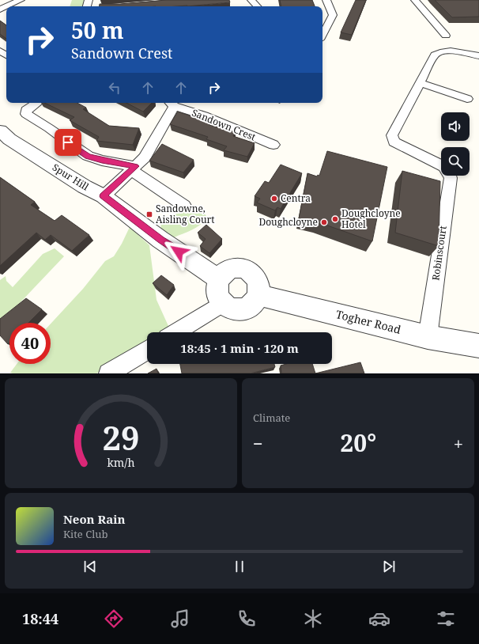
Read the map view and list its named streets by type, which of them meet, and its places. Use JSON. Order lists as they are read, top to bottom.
{
  "streets": {
    "street": [
      "Sandown Crest",
      "Spur Hill",
      "Robinscourt",
      "Togher Road"
    ]
  },
  "crossings": [
    ["Sandown Crest", "Spur Hill"],
    ["Spur Hill", "Togher Road"],
    ["Robinscourt", "Togher Road"]
  ],
  "places": {
    "other": ["Centra", "Doughcloyne Hotel", "Doughcloyne"],
    "transit": ["Sandowne, Aisling Court"]
  },
  "page": {
    "turn": ["50 m", "Sandown Crest"],
    "limit": "40",
    "trip": "18:45 · 1 min · 120 m",
    "tile": "Climate",
    "heat": ["−", "20°", "+"],
    "song": ["Neon Rain", "Kite Club"],
    "tabs": "18:44",
    "gauge": ["29", "km/h"]
  }
}
